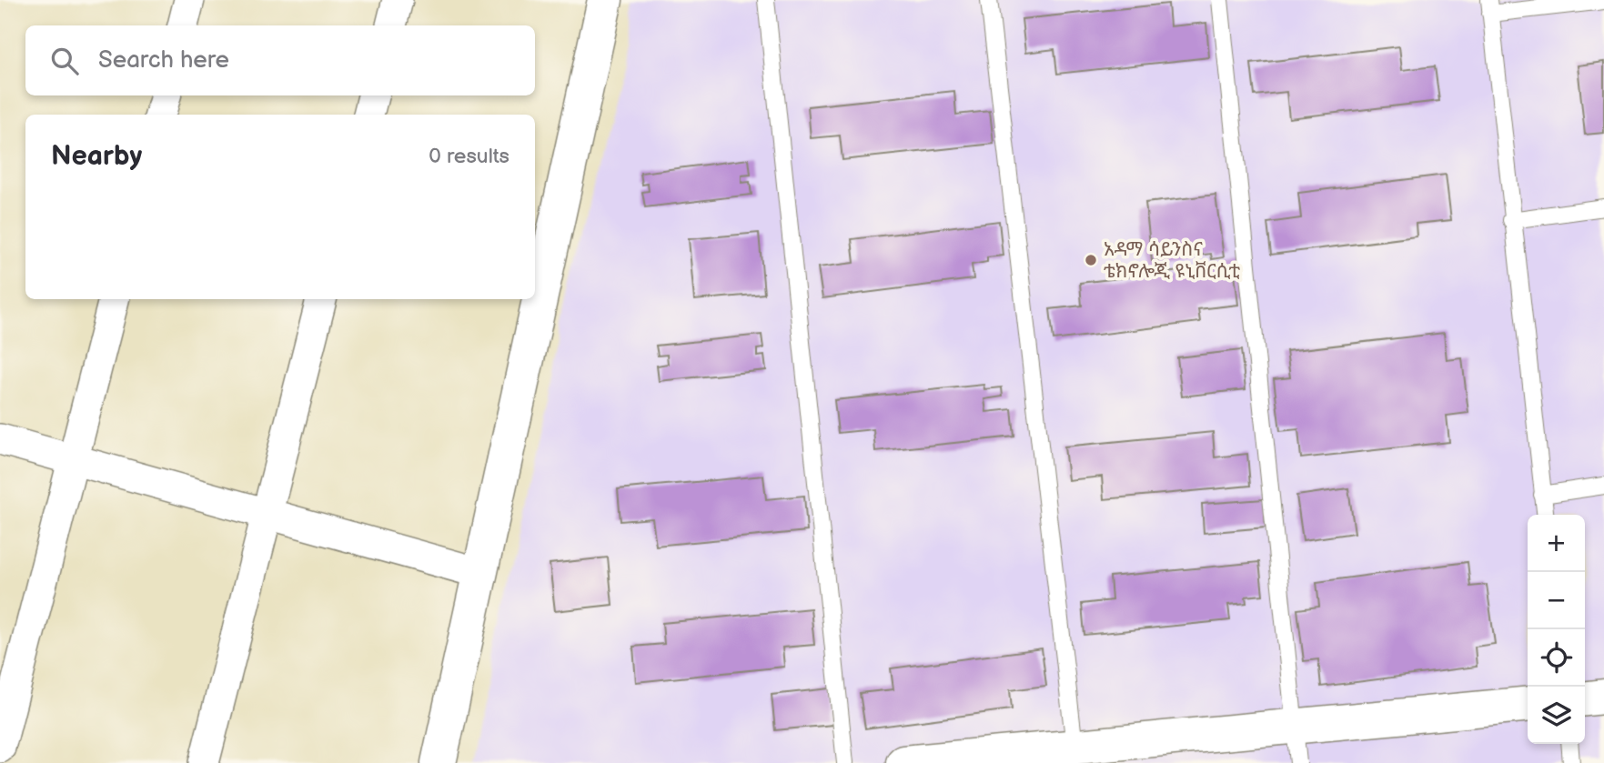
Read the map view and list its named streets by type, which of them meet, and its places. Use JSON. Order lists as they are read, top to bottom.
{
  "places": ["አዳማ ሳይንስና ቴክኖሎጂ ዩኒቨርሲቲ"],
  "page": {
    "search": "Search here",
    "heading": ["Nearby", "0 results"],
    "map_buttons": ["+", "−"]
  }
}
